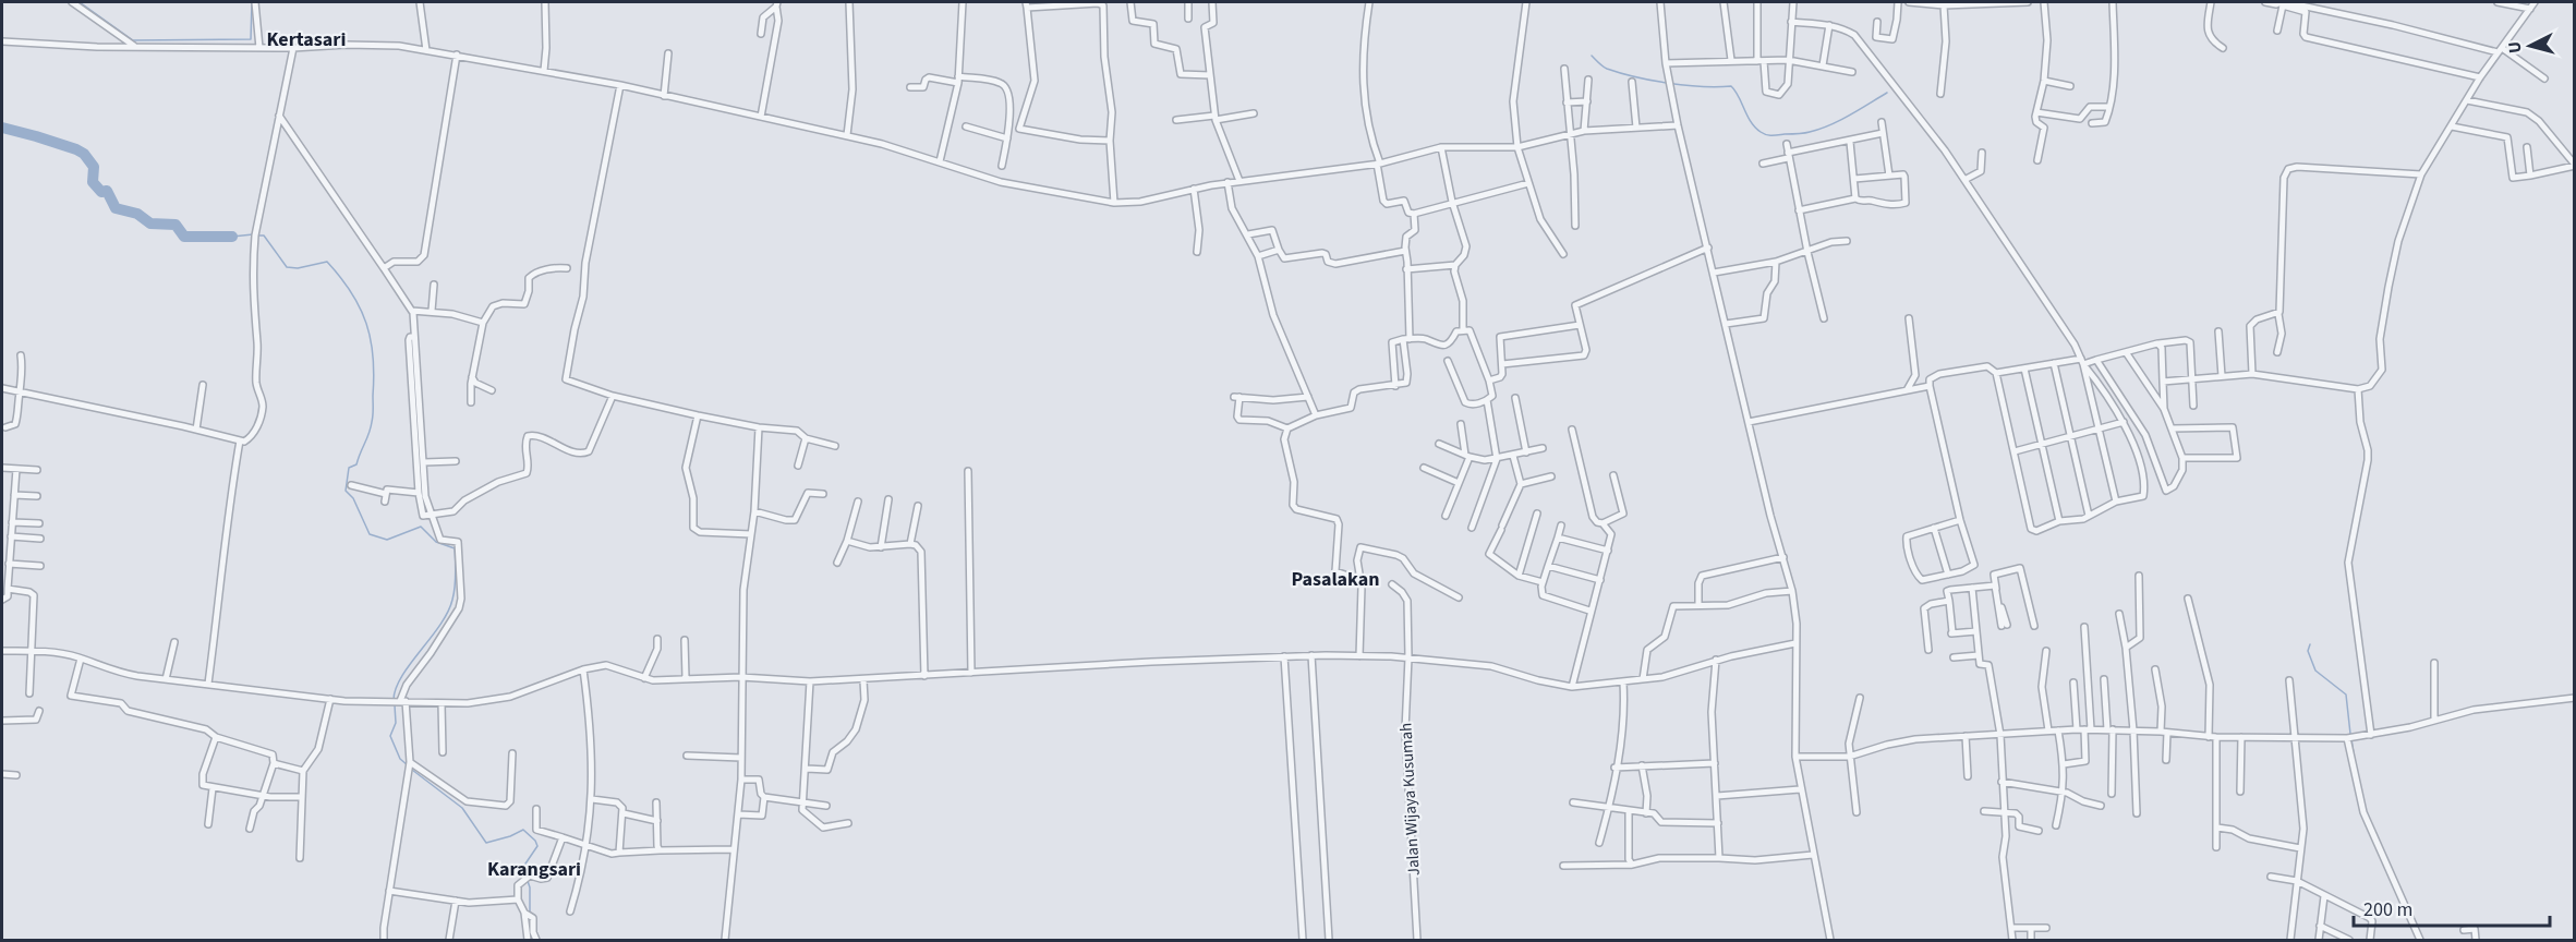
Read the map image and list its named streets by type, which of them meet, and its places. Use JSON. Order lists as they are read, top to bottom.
{
  "streets": {
    "street": ["Jalan Wijaya Kusumah"]
  },
  "districts": ["Kertasari", "Pasalakan", "Karangsari"],
  "scale_bar": "200 m",
  "north": "left"
}
